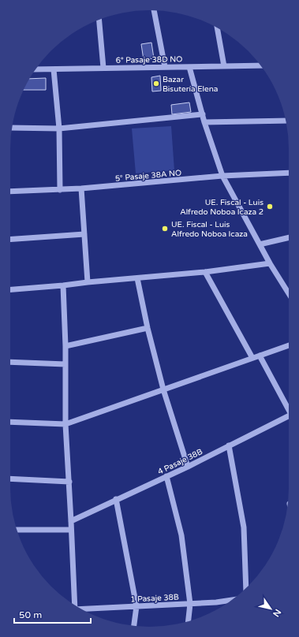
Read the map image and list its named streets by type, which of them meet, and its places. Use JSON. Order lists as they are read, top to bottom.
{
  "streets": {
    "street": [
      "6° Pasaje 38D NO",
      "5° Pasaje 38A NO",
      "4 Pasaje 38B",
      "1 Pasaje 38B"
    ]
  },
  "places": ["Bazar Bisutería Elena", "UE. Fiscal - Luis Alfredo Noboa Icaza 2", "UE. Fiscal - Luis Alfredo Noboa Icaza"],
  "scale_bar": "50 m",
  "north": "bottom right"
}
